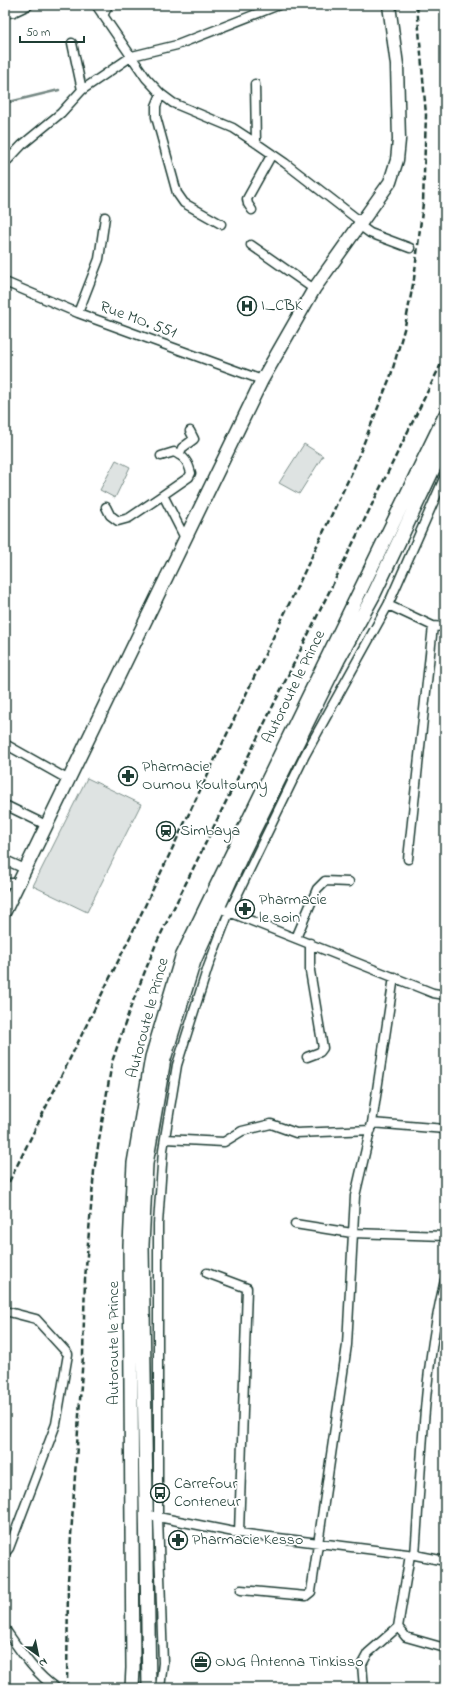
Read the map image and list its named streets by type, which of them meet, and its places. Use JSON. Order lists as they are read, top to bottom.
{
  "streets": {
    "main road": ["Autoroute le Prince"],
    "street": ["Rue MO. 551"]
  },
  "places": {
    "hospital": ["I_CBK"],
    "pharmacy": ["Pharmacie Oumou Koultoumy", "Pharmacie le soin", "Pharmacie Kesso"],
    "station": ["Simbaya"],
    "bus stop": ["Carrefour Conteneur"],
    "office": ["ONG Antenna Tinkisso"]
  },
  "scale_bar": "50 m",
  "north": "bottom right"
}
